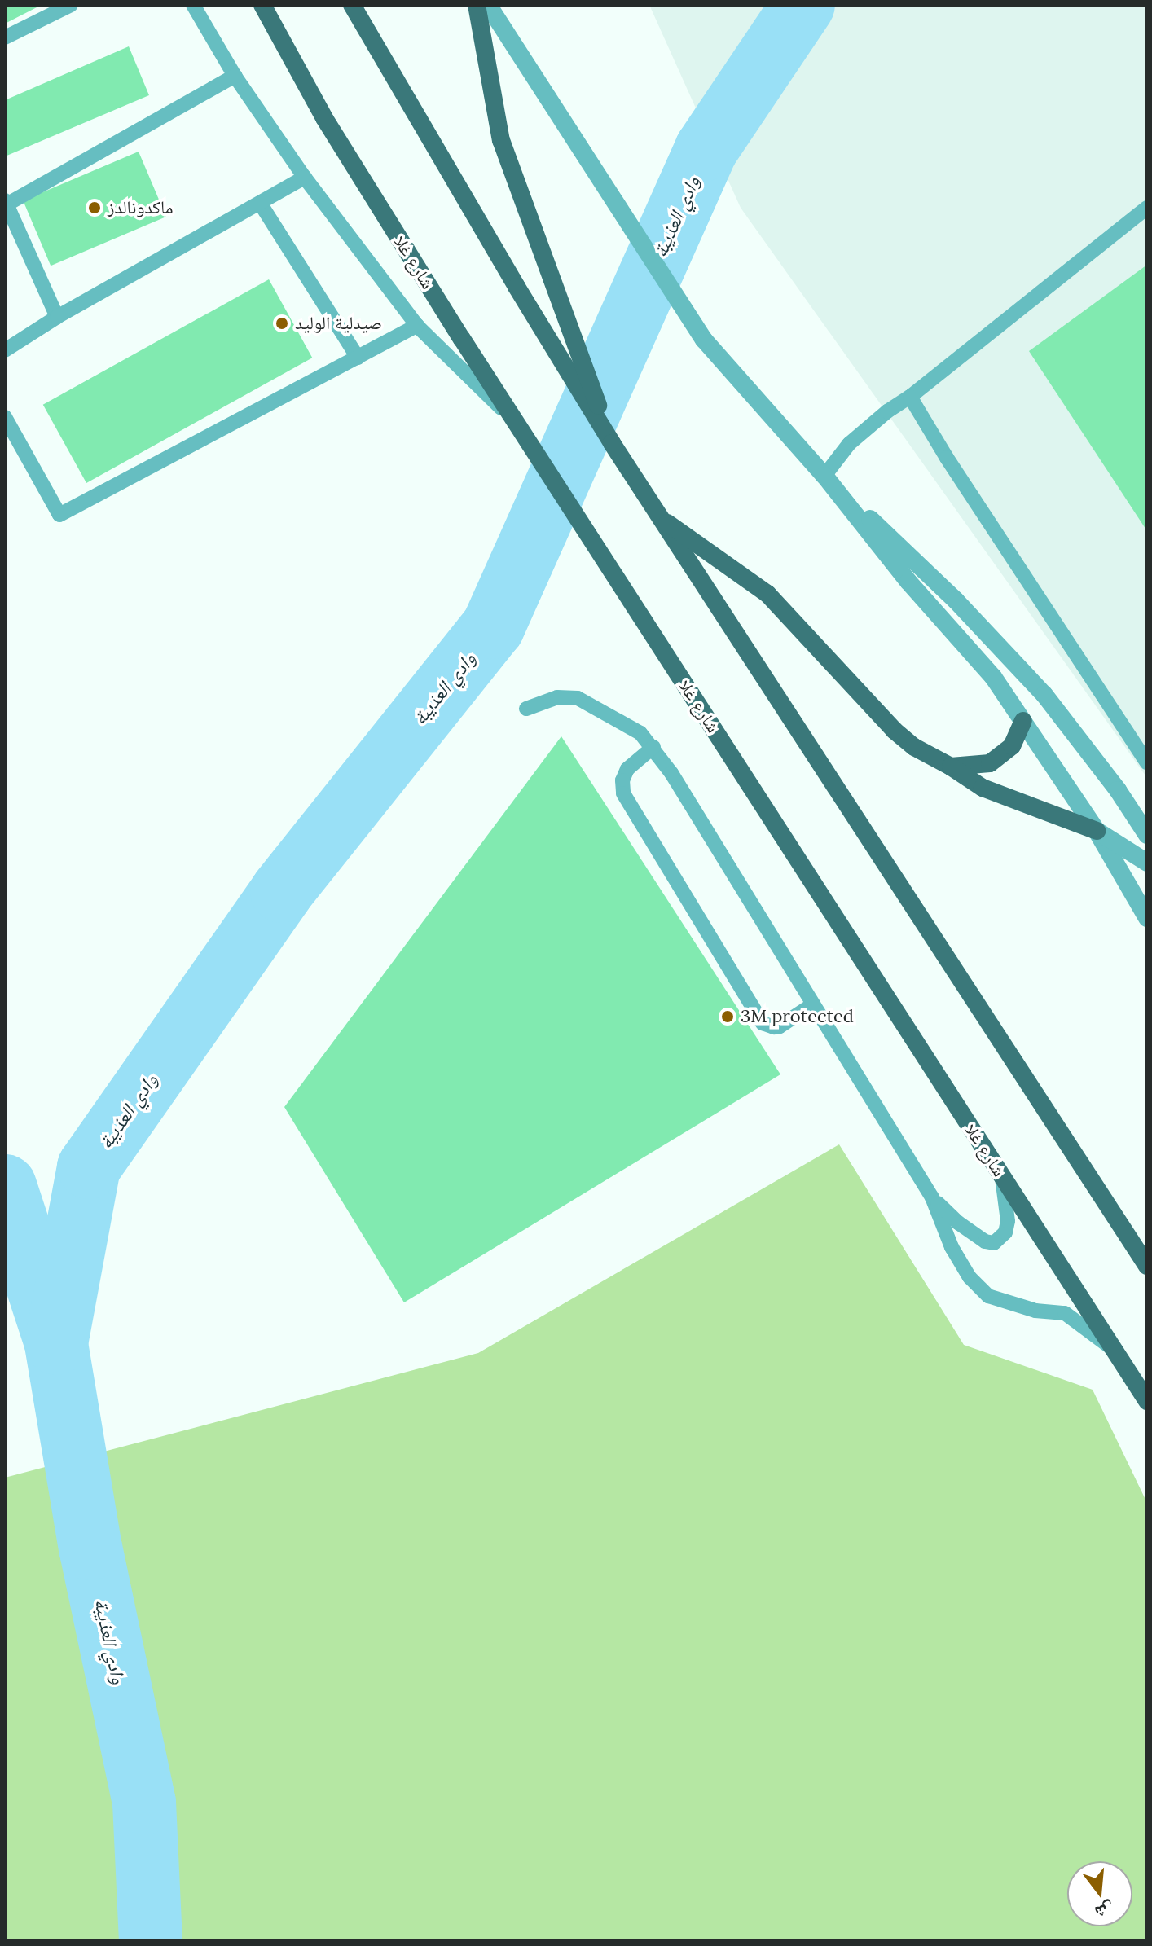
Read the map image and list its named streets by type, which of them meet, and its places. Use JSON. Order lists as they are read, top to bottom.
{
  "streets": {
    "main road": ["شارع غلا"]
  },
  "water": ["وادي العذيبة"],
  "places": ["ماكدونالدز", "صيدلية الوليد", "3M protected"],
  "north": "bottom"
}
